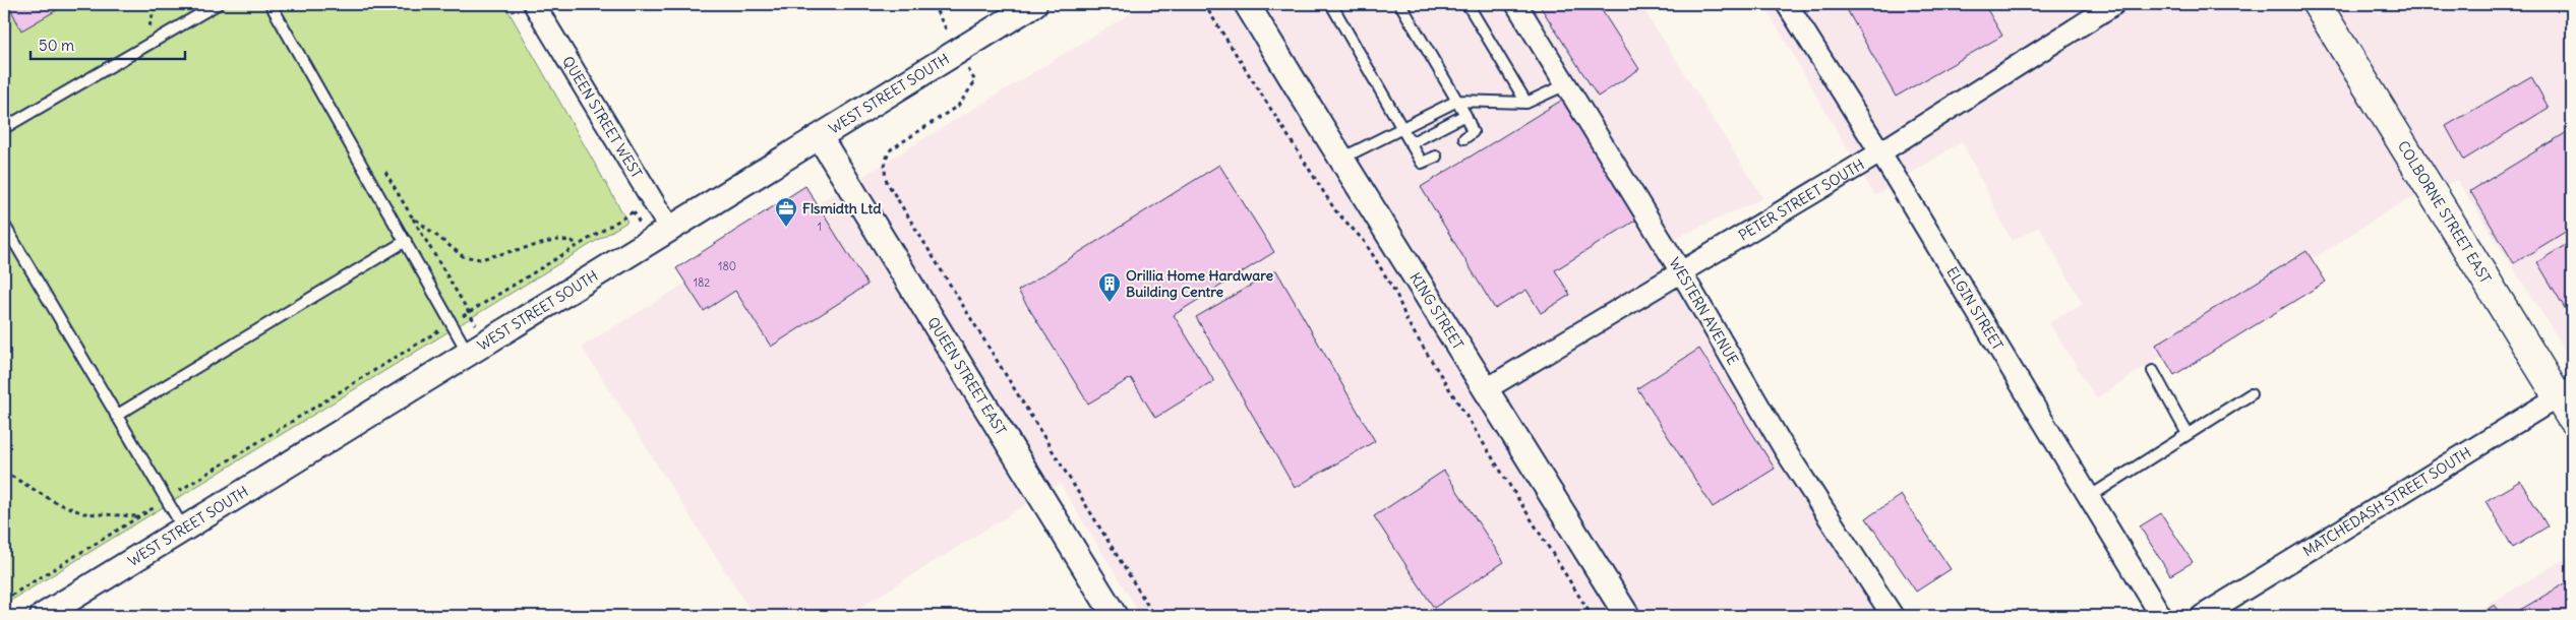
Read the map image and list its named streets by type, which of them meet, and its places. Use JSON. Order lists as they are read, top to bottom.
{
  "streets": {
    "main road": ["COLBORNE STREET EAST"],
    "street": [
      "WEST STREET SOUTH",
      "QUEEN STREET WEST",
      "PETER STREET SOUTH",
      "ELGIN STREET",
      "KING STREET",
      "WESTERN AVENUE",
      "QUEEN STREET EAST",
      "MATCHEDASH STREET SOUTH"
    ]
  },
  "crossings": [
    ["WEST STREET SOUTH", "QUEEN STREET WEST"],
    ["WEST STREET SOUTH", "QUEEN STREET EAST"],
    ["PETER STREET SOUTH", "ELGIN STREET"],
    ["PETER STREET SOUTH", "KING STREET"],
    ["PETER STREET SOUTH", "WESTERN AVENUE"],
    ["COLBORNE STREET EAST", "MATCHEDASH STREET SOUTH"]
  ],
  "places": {
    "office": ["Flsmidth Ltd"],
    "building": ["Orillia Home Hardware Building Centre"]
  },
  "house_numbers": ["1", "180", "182"],
  "scale_bar": "50 m"
}
